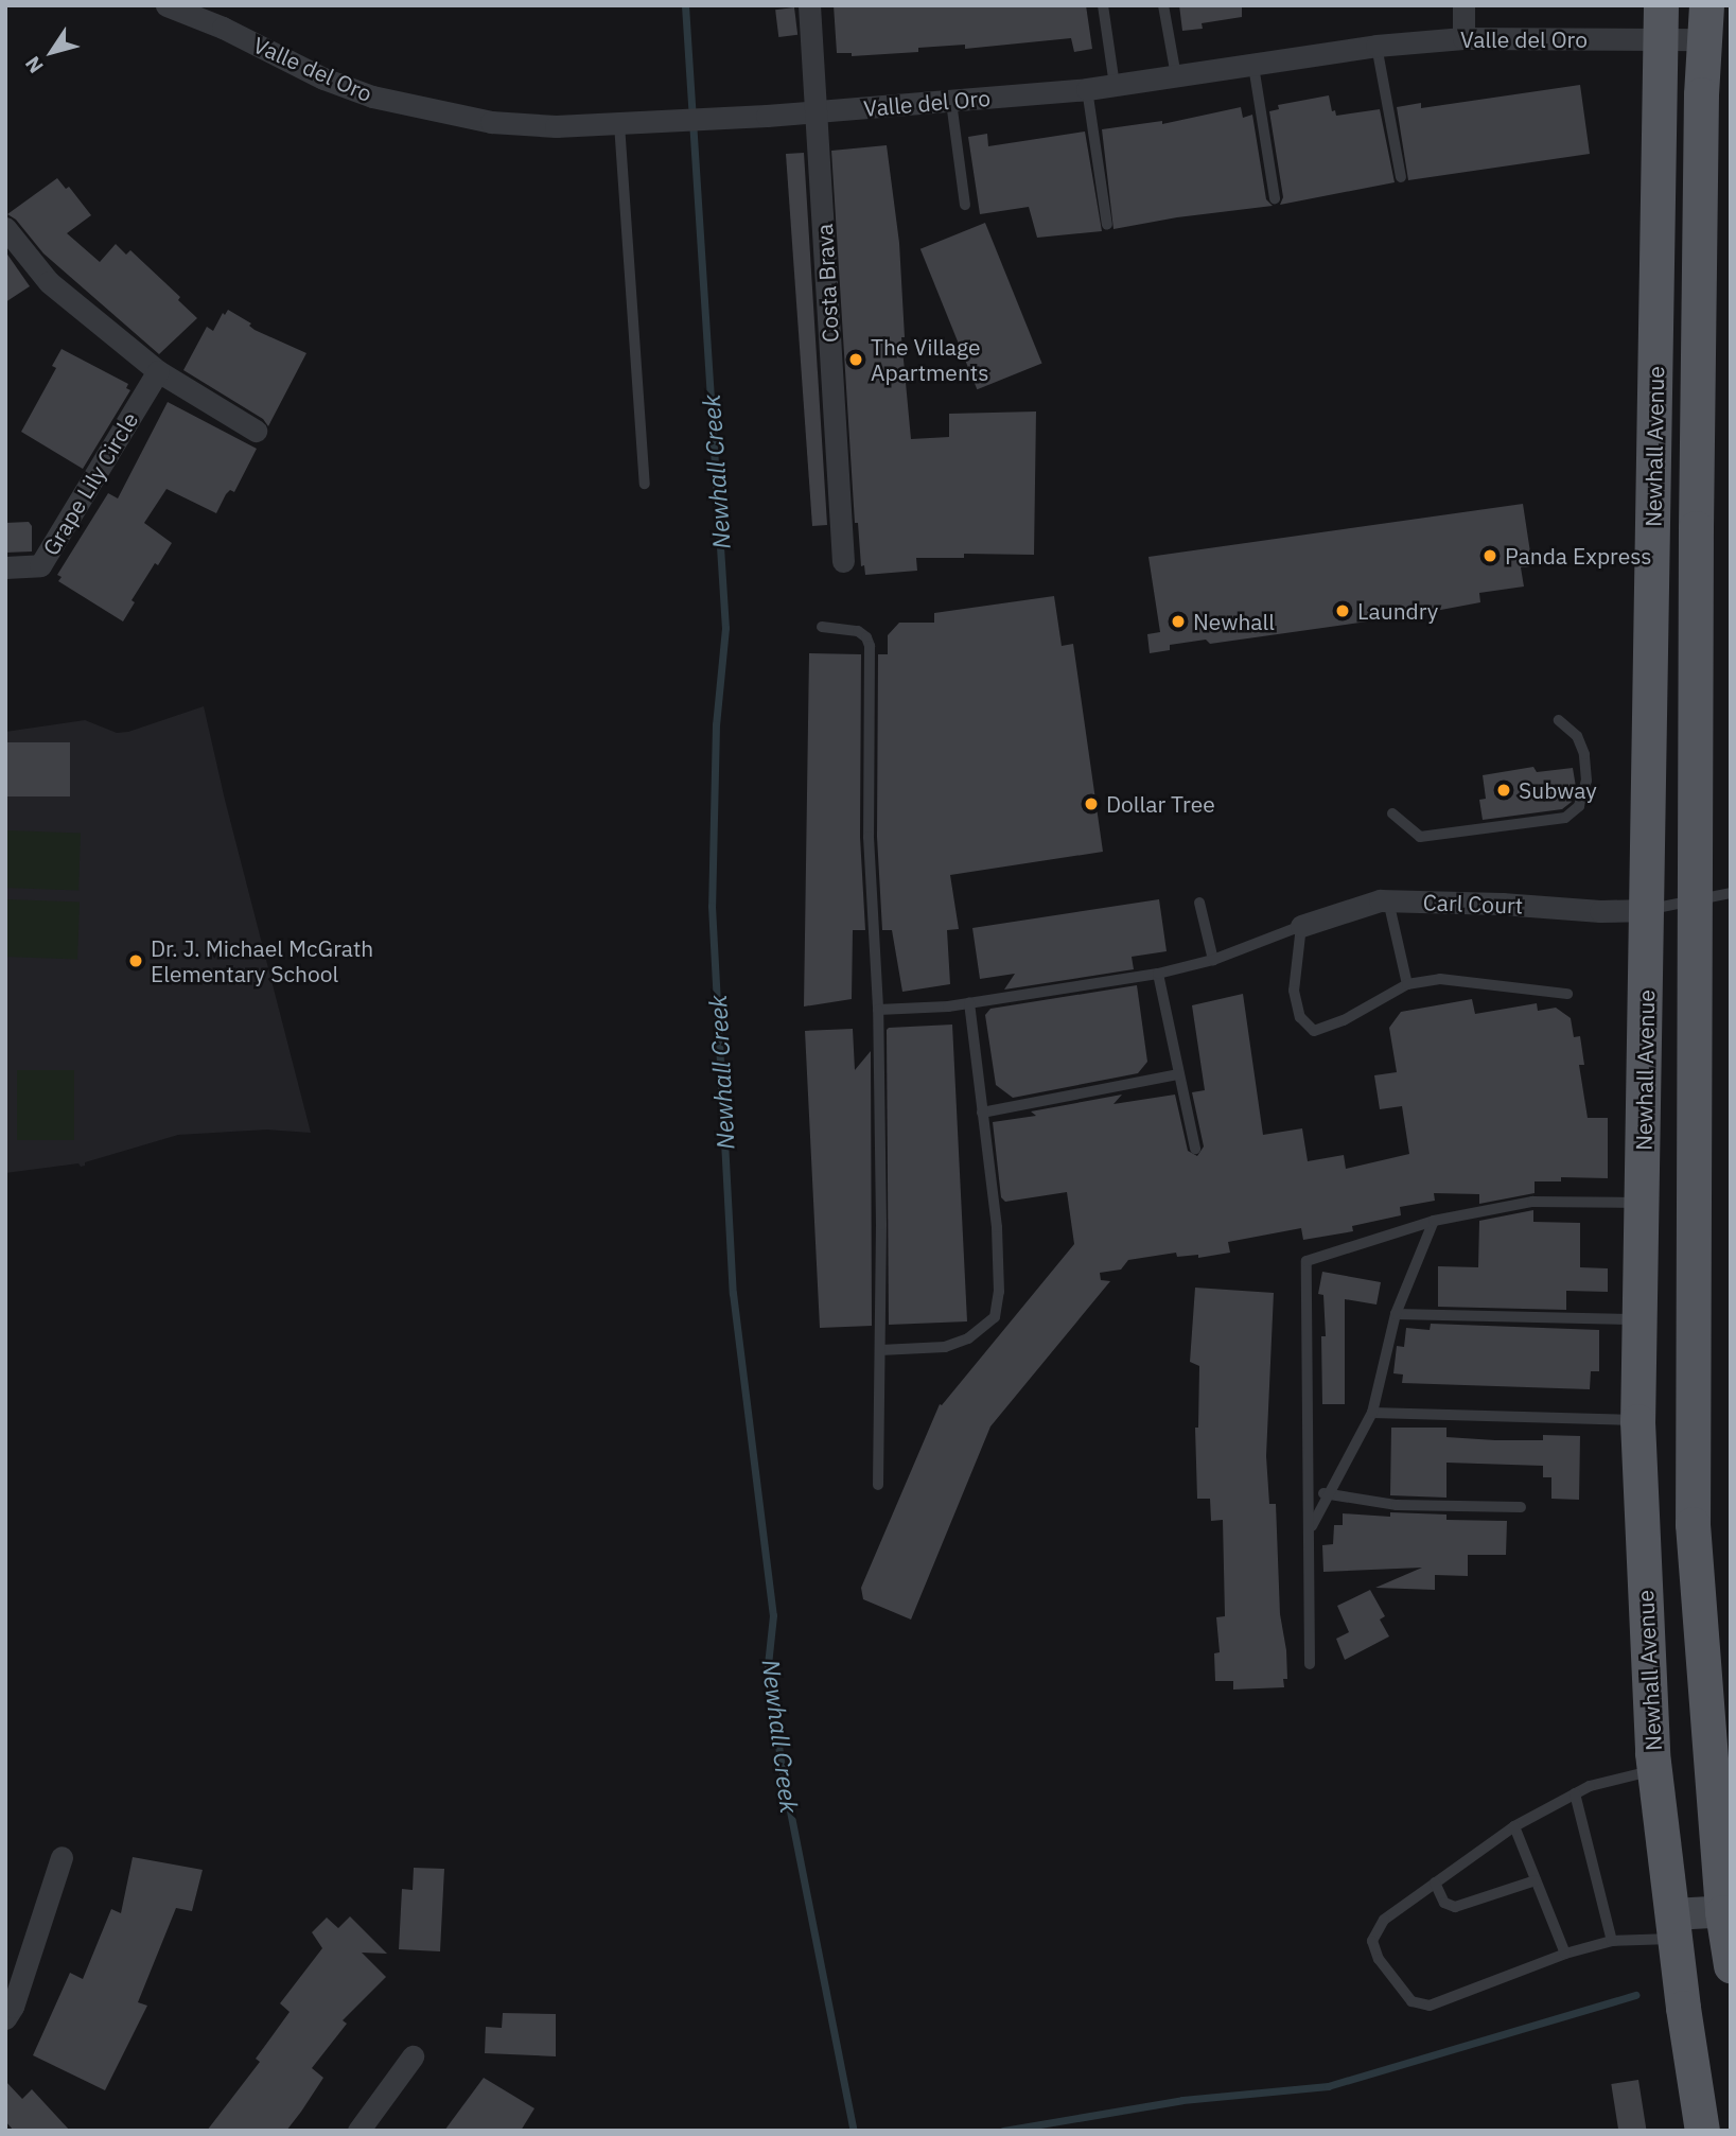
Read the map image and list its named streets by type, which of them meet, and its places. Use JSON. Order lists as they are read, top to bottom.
{
  "streets": {
    "main road": ["Newhall Avenue"],
    "street": [
      "Valle del Oro",
      "Costa Brava",
      "Grape Lily Circle",
      "Carl Court"
    ]
  },
  "crossings": [
    ["Valle del Oro", "Costa Brava"],
    ["Valle del Oro", "Newhall Avenue"],
    ["Newhall Avenue", "Carl Court"]
  ],
  "water": ["Newhall Creek"],
  "places": [
    "The Village Apartments",
    "Panda Express",
    "Laundry",
    "Newhall",
    "Subway",
    "Dollar Tree",
    "Dr. J. Michael McGrath Elementary School"
  ],
  "north": "bottom left"
}
